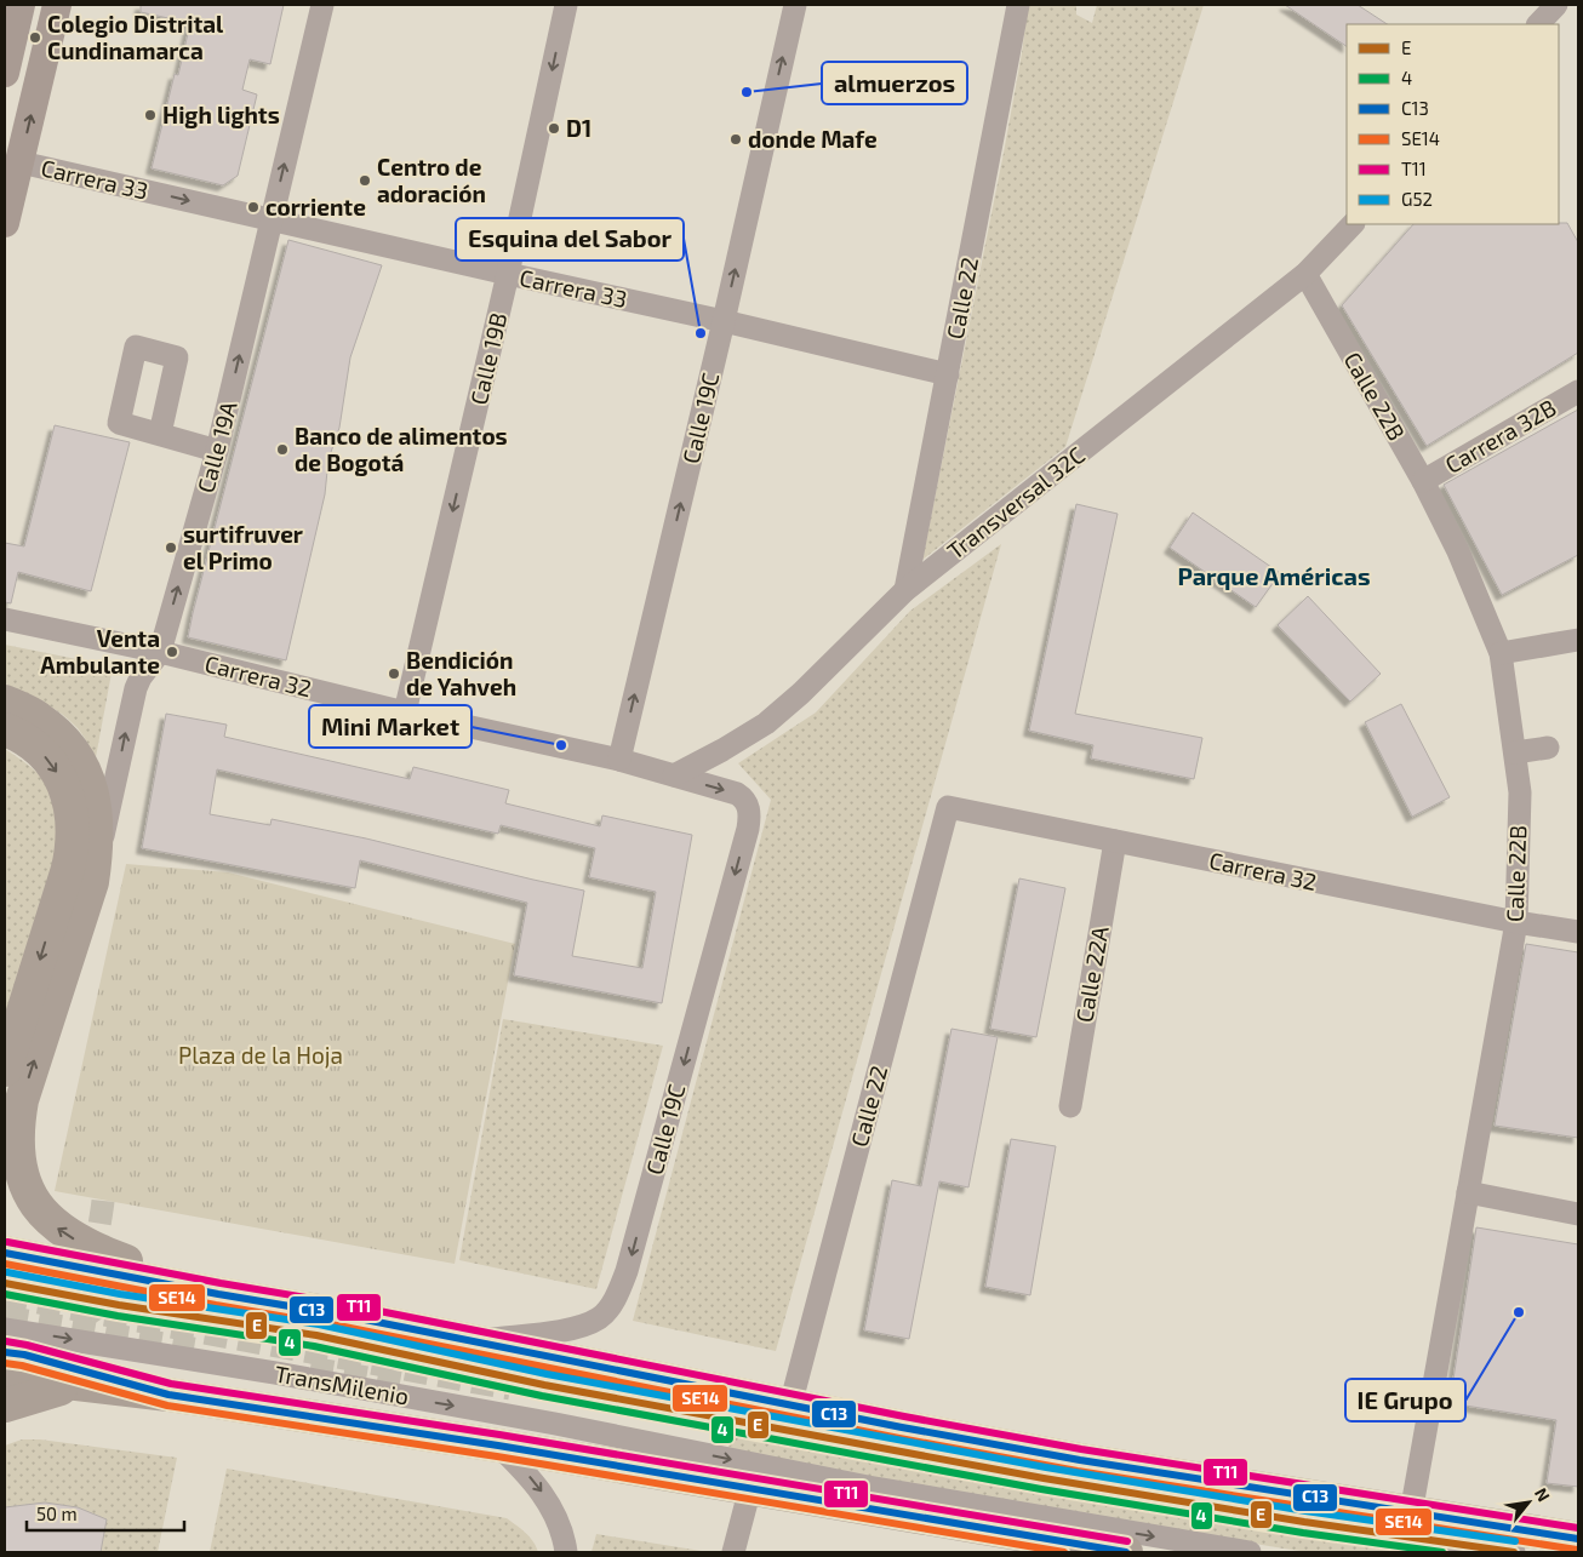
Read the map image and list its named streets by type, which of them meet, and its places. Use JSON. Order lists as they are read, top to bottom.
{
  "streets": {
    "street": [
      "Carrera 33",
      "Calle 22",
      "Calle 19B",
      "Calle 22B",
      "Calle 19C",
      "Carrera 32B",
      "Calle 19A",
      "Transversal 32C",
      "Carrera 32",
      "Calle 22A",
      "TransMilenio"
    ]
  },
  "crossings": [
    ["Carrera 33", "Calle 22"],
    ["Carrera 33", "Calle 19B"],
    ["Carrera 33", "Calle 19C"],
    ["Carrera 33", "Calle 19A"],
    ["Calle 22", "Transversal 32C"],
    ["Calle 22", "Carrera 32"],
    ["Calle 19B", "Carrera 32"],
    ["Calle 22B", "Carrera 32B"],
    ["Calle 22B", "Transversal 32C"],
    ["Calle 22B", "Carrera 32"],
    ["Calle 19C", "Carrera 32"],
    ["Calle 19A", "Carrera 32"],
    ["Transversal 32C", "Carrera 32"],
    ["Carrera 32", "Calle 22A"]
  ],
  "one_way": ["Calle 19B", "Calle 19A"],
  "districts": ["Parque Américas"],
  "parks": ["Plaza de la Hoja"],
  "places": [
    "Colegio Distrital Cundinamarca",
    "almuerzos",
    "High lights",
    "D1",
    "donde Mafe",
    "Centro de adoración",
    "corriente",
    "Esquina del Sabor",
    "Banco de alimentos de Bogotá",
    "surtifruver el Primo",
    "Venta Ambulante",
    "Bendición de Yahveh",
    "Mini Market",
    "IE Grupo"
  ],
  "lines": [
    "transit line T11",
    "transit line C13",
    "transit line SE14",
    "transit line G52",
    "transit line E",
    "transit line 4"
  ],
  "legend": [
    "E",
    "4",
    "C13",
    "SE14",
    "T11",
    "G52"
  ],
  "scale_bar": "50 m",
  "north": "top right"
}
